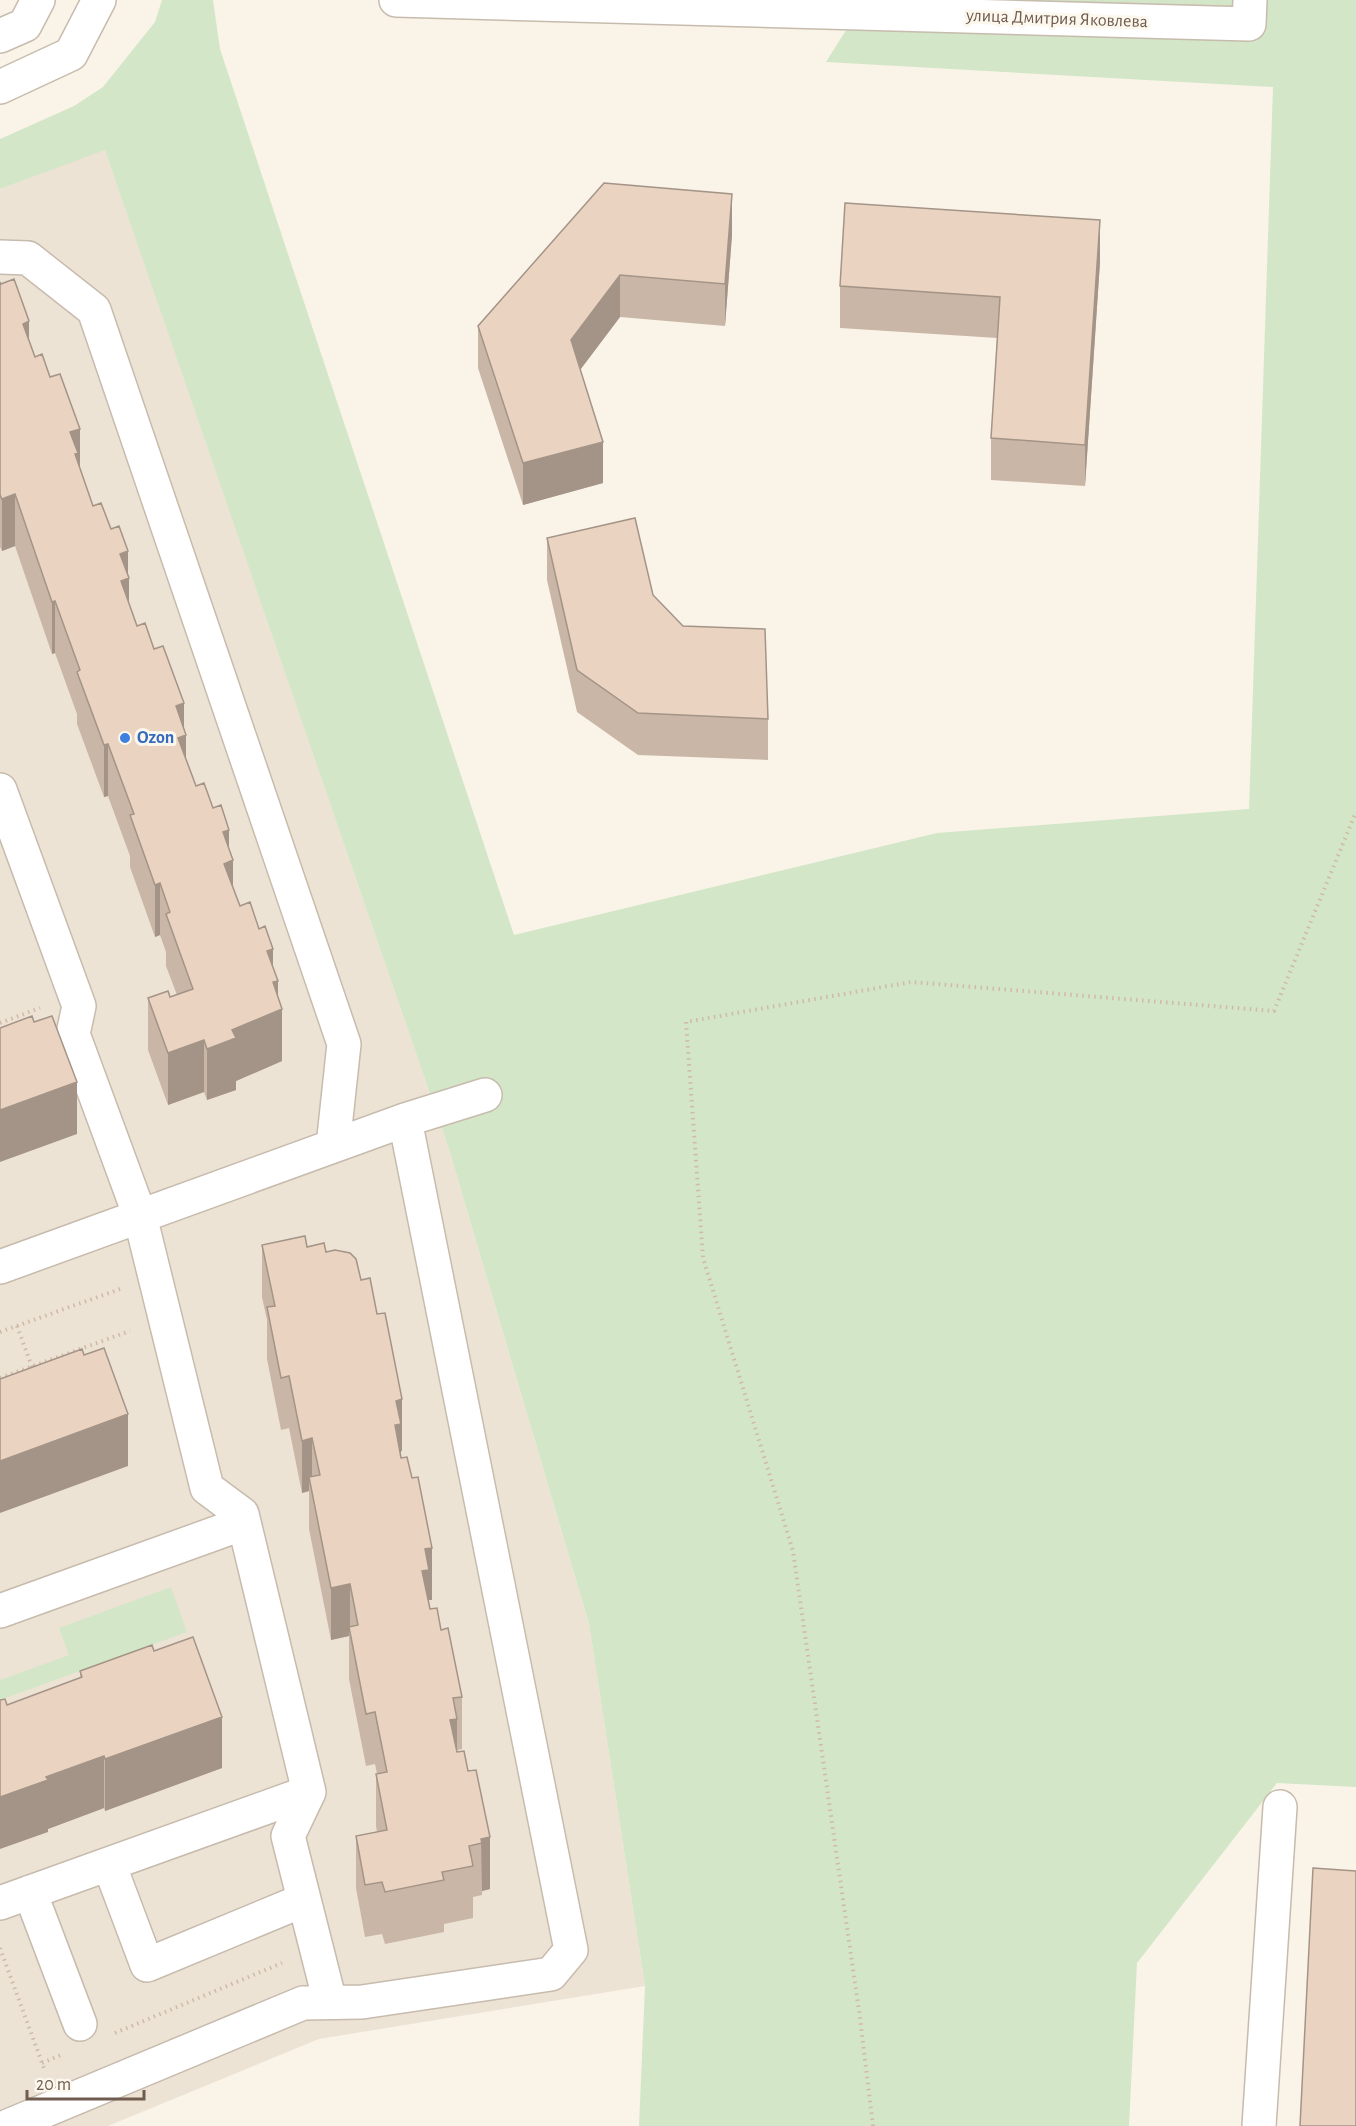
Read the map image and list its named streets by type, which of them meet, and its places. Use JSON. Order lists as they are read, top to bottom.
{
  "streets": {
    "street": ["улица Дмитрия Яковлева"]
  },
  "places": ["Ozon"],
  "scale_bar": "20 m"
}
